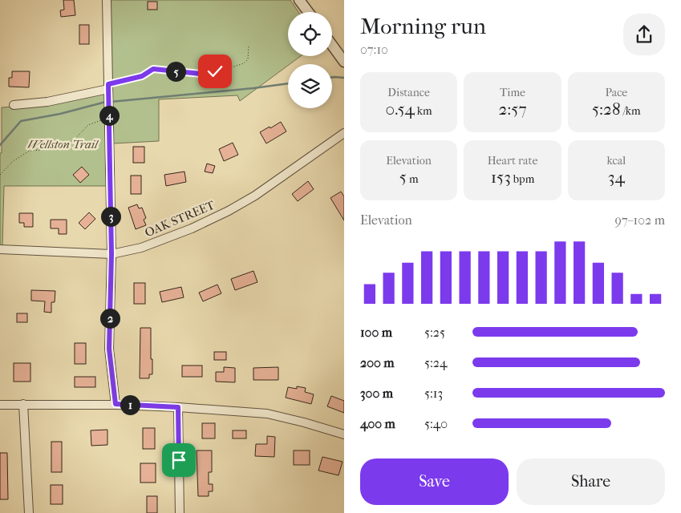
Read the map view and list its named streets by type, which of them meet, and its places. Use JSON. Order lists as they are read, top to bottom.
{
  "streets": {
    "street": ["OAK STREET"]
  },
  "parks": ["Wellston Trail"],
  "page": {
    "heading": ["Morning run", "07:10"],
    "pins": [
      "5",
      "4",
      "3",
      "2",
      "1"
    ],
    "stats": [
      ["Distance", "0.54 km"],
      ["Time", "2:57"],
      ["Pace", "5:28 /km"],
      ["Elevation", "5 m"],
      ["Heart rate", "153 bpm"],
      ["kcal", "34"]
    ],
    "chart": ["Elevation", "97–102 m"],
    "list": [
      {
        "name": "100 m",
        "note": "5:25"
      },
      {
        "name": "200 m",
        "note": "5:24"
      },
      {
        "name": "300 m",
        "note": "5:13"
      },
      {
        "name": "400 m",
        "note": "5:40"
      }
    ],
    "buttons": ["Save", "Share"]
  }
}
